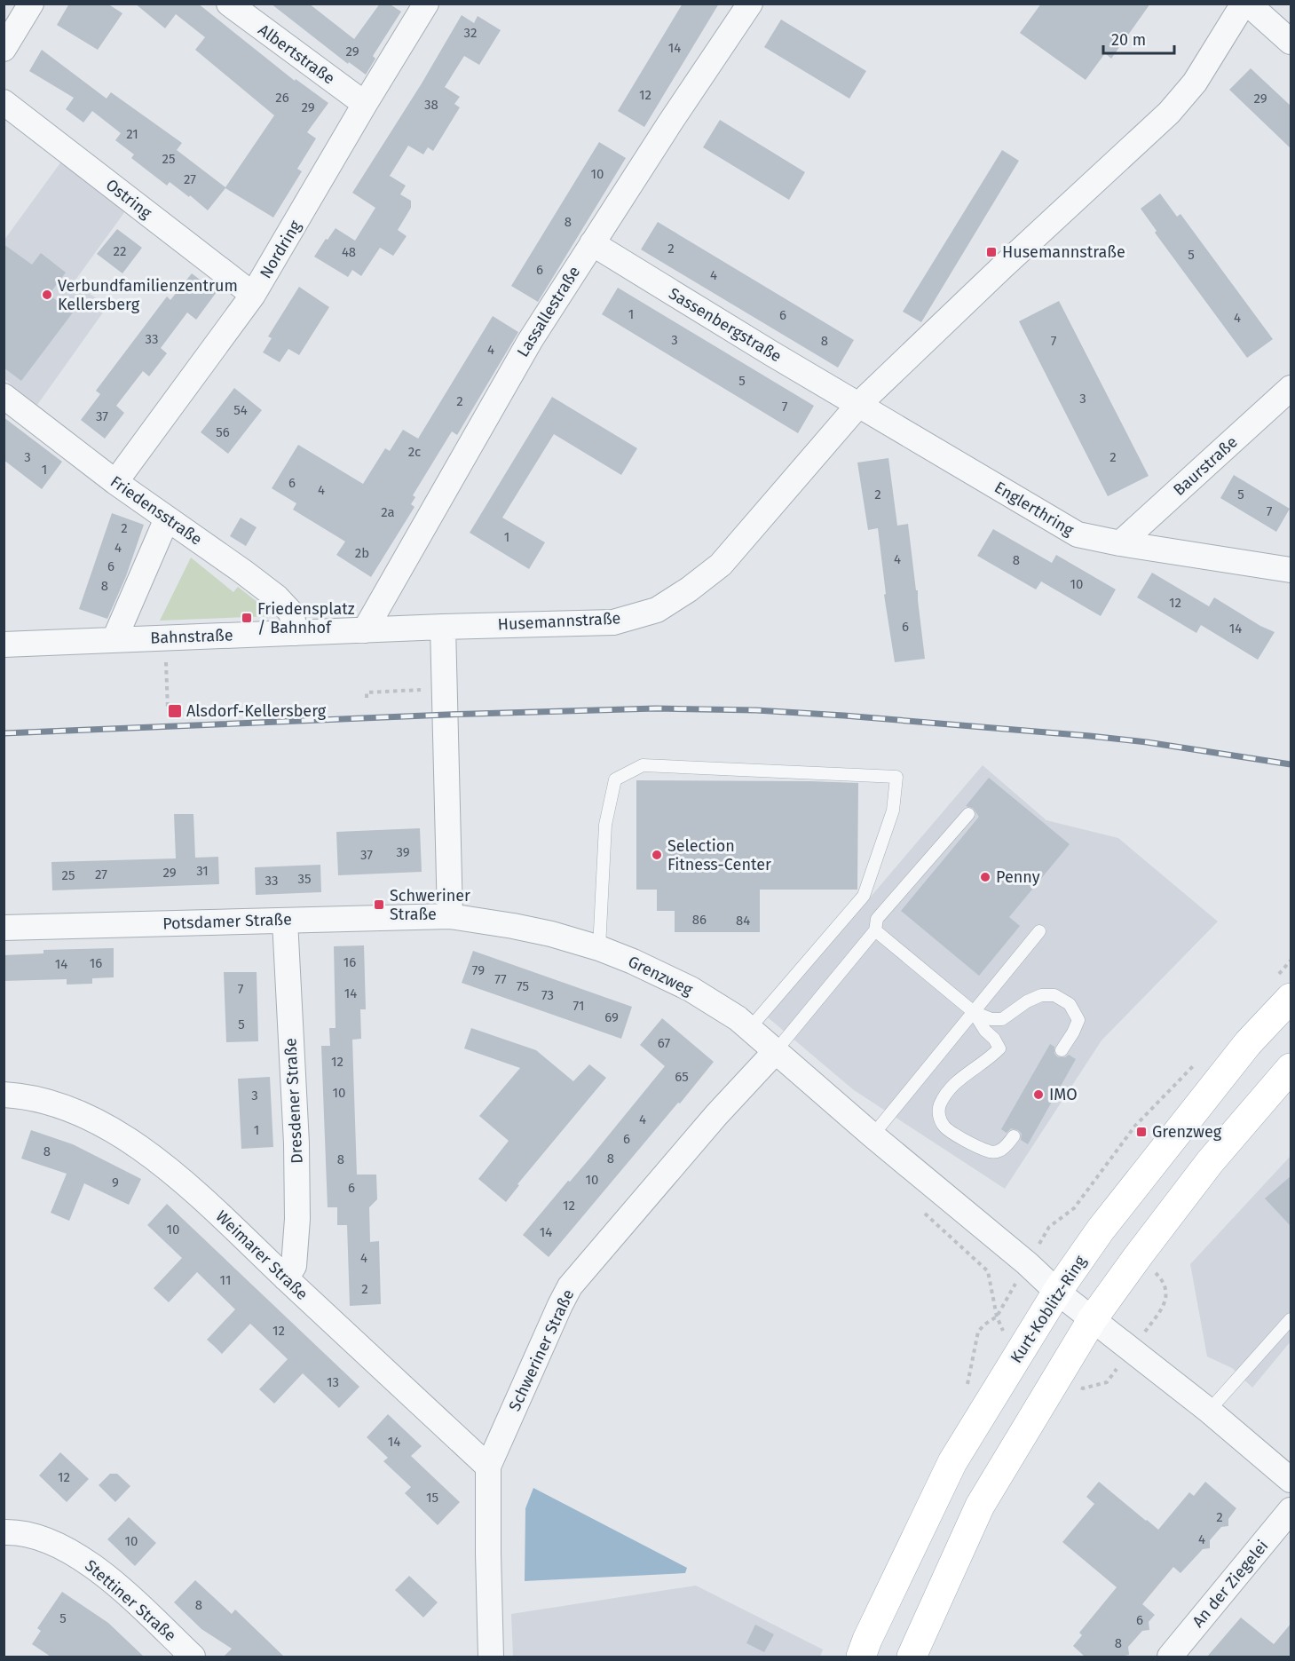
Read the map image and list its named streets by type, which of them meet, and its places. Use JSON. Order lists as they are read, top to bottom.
{
  "streets": {
    "main road": ["Kurt-Koblitz-Ring"],
    "street": [
      "Albertstraße",
      "Ostring",
      "Nordring",
      "Lassallestraße",
      "Sassenbergstraße",
      "Baurstraße",
      "Englerthring",
      "Friedensstraße",
      "Husemannstraße",
      "Bahnstraße",
      "Potsdamer Straße",
      "Grenzweg",
      "Dresdener Straße",
      "Weimarer Straße",
      "Schweriner Straße",
      "An der Ziegelei",
      "Stettiner Straße"
    ]
  },
  "crossings": [
    ["Albertstraße", "Nordring"],
    ["Ostring", "Nordring"],
    ["Nordring", "Friedensstraße"],
    ["Lassallestraße", "Sassenbergstraße"],
    ["Lassallestraße", "Bahnstraße"],
    ["Sassenbergstraße", "Englerthring"],
    ["Sassenbergstraße", "Husemannstraße"],
    ["Baurstraße", "Englerthring"],
    ["Englerthring", "Husemannstraße"],
    ["Friedensstraße", "Bahnstraße"],
    ["Husemannstraße", "Bahnstraße"],
    ["Potsdamer Straße", "Grenzweg"],
    ["Potsdamer Straße", "Dresdener Straße"],
    ["Grenzweg", "Kurt-Koblitz-Ring"],
    ["Grenzweg", "Schweriner Straße"],
    ["Dresdener Straße", "Weimarer Straße"],
    ["Weimarer Straße", "Schweriner Straße"]
  ],
  "places": {
    "transit": [
      "Husemannstraße",
      "Friedensplatz / Bahnhof",
      "Alsdorf-Kellersberg",
      "Schweriner Straße",
      "Grenzweg"
    ],
    "other": [
      "Verbundfamilienzentrum Kellersberg",
      "Selection Fitness-Center",
      "Penny",
      "IMO"
    ]
  },
  "house_numbers": [
    "32",
    "14",
    "29",
    "12",
    "26",
    "29",
    "38",
    "29",
    "21",
    "25",
    "10",
    "27",
    "8",
    "2",
    "22",
    "48",
    "5",
    "6",
    "4",
    "1",
    "6",
    "4",
    "33",
    "3",
    "8",
    "7",
    "4",
    "5",
    "3",
    "2",
    "7",
    "54",
    "37",
    "56",
    "2c",
    "3",
    "2",
    "1",
    "6",
    "4",
    "2",
    "5",
    "7",
    "2a",
    "2",
    "1",
    "4",
    "2b",
    "4",
    "8",
    "6",
    "10",
    "8",
    "12",
    "6",
    "14",
    "39",
    "37",
    "31",
    "29",
    "27",
    "25",
    "35",
    "33",
    "86",
    "84",
    "16",
    "16",
    "14",
    "79",
    "77",
    "75",
    "7",
    "14",
    "73",
    "71",
    "69",
    "5",
    "67",
    "12",
    "65",
    "10",
    "3",
    "4",
    "1",
    "6",
    "8",
    "8",
    "8",
    "10",
    "9",
    "6",
    "12",
    "10",
    "14",
    "4",
    "11",
    "2",
    "12",
    "13",
    "14",
    "12",
    "15",
    "2",
    "4",
    "10",
    "8",
    "5",
    "6",
    "8"
  ],
  "scale_bar": "20 m"
}
